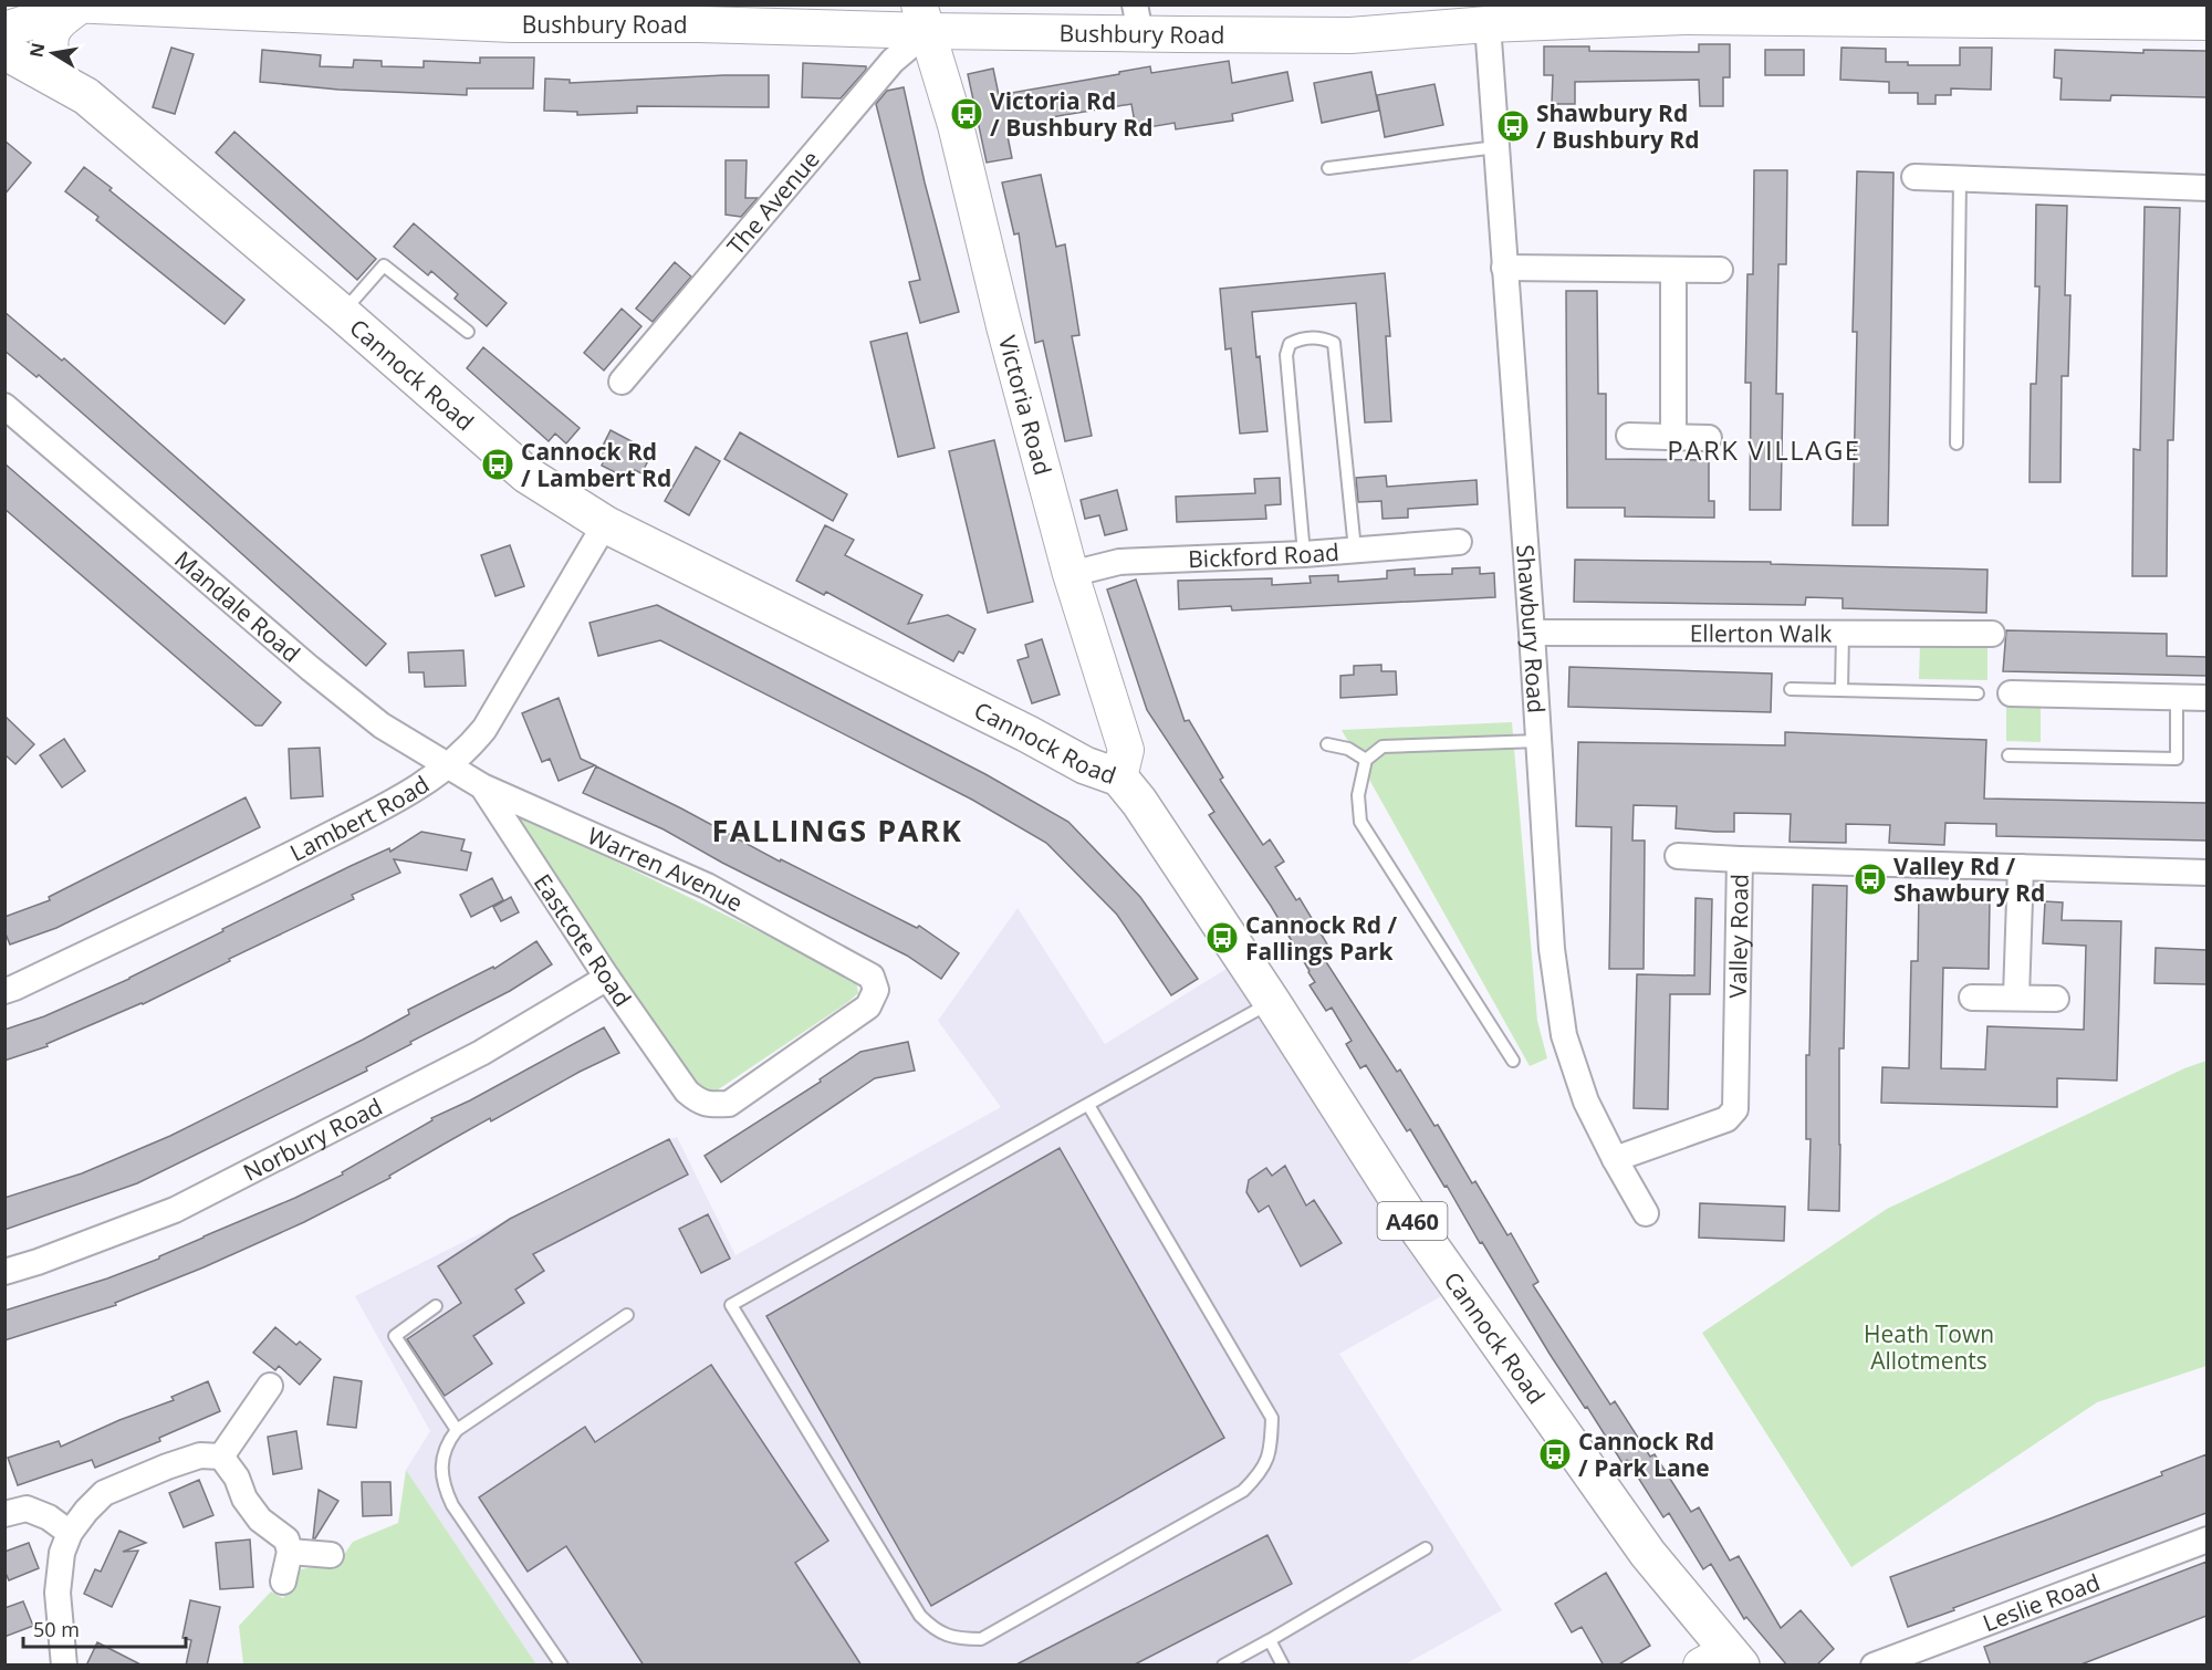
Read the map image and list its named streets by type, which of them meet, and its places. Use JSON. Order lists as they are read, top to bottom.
{
  "streets": {
    "highway": ["Cannock Road", "A460"],
    "street": [
      "Bushbury Road",
      "The Avenue",
      "Victoria Road",
      "Bickford Road",
      "Mandale Road",
      "Shawbury Road",
      "Ellerton Walk",
      "Lambert Road",
      "Warren Avenue",
      "Valley Road",
      "Eastcote Road",
      "Norbury Road",
      "Leslie Road"
    ]
  },
  "crossings": [
    ["Bushbury Road", "The Avenue"],
    ["Bushbury Road", "Cannock Road"],
    ["Bushbury Road", "Victoria Road"],
    ["Bushbury Road", "Shawbury Road"],
    ["The Avenue", "Victoria Road"],
    ["Cannock Road", "Victoria Road"],
    ["Cannock Road", "Lambert Road"],
    ["Victoria Road", "Bickford Road"],
    ["Mandale Road", "Lambert Road"],
    ["Mandale Road", "Warren Avenue"],
    ["Mandale Road", "Eastcote Road"],
    ["Shawbury Road", "Ellerton Walk"],
    ["Shawbury Road", "Valley Road"],
    ["Warren Avenue", "Eastcote Road"],
    ["Eastcote Road", "Norbury Road"]
  ],
  "districts": ["PARK VILLAGE", "FALLINGS PARK"],
  "parks": ["Heath Town Allotments"],
  "places": {
    "bus stop": [
      "Victoria Rd / Bushbury Rd",
      "Shawbury Rd / Bushbury Rd",
      "Cannock Rd / Lambert Rd",
      "Valley Rd / Shawbury Rd",
      "Cannock Rd / Fallings Park",
      "Cannock Rd / Park Lane"
    ]
  },
  "scale_bar": "50 m",
  "north": "left"
}
